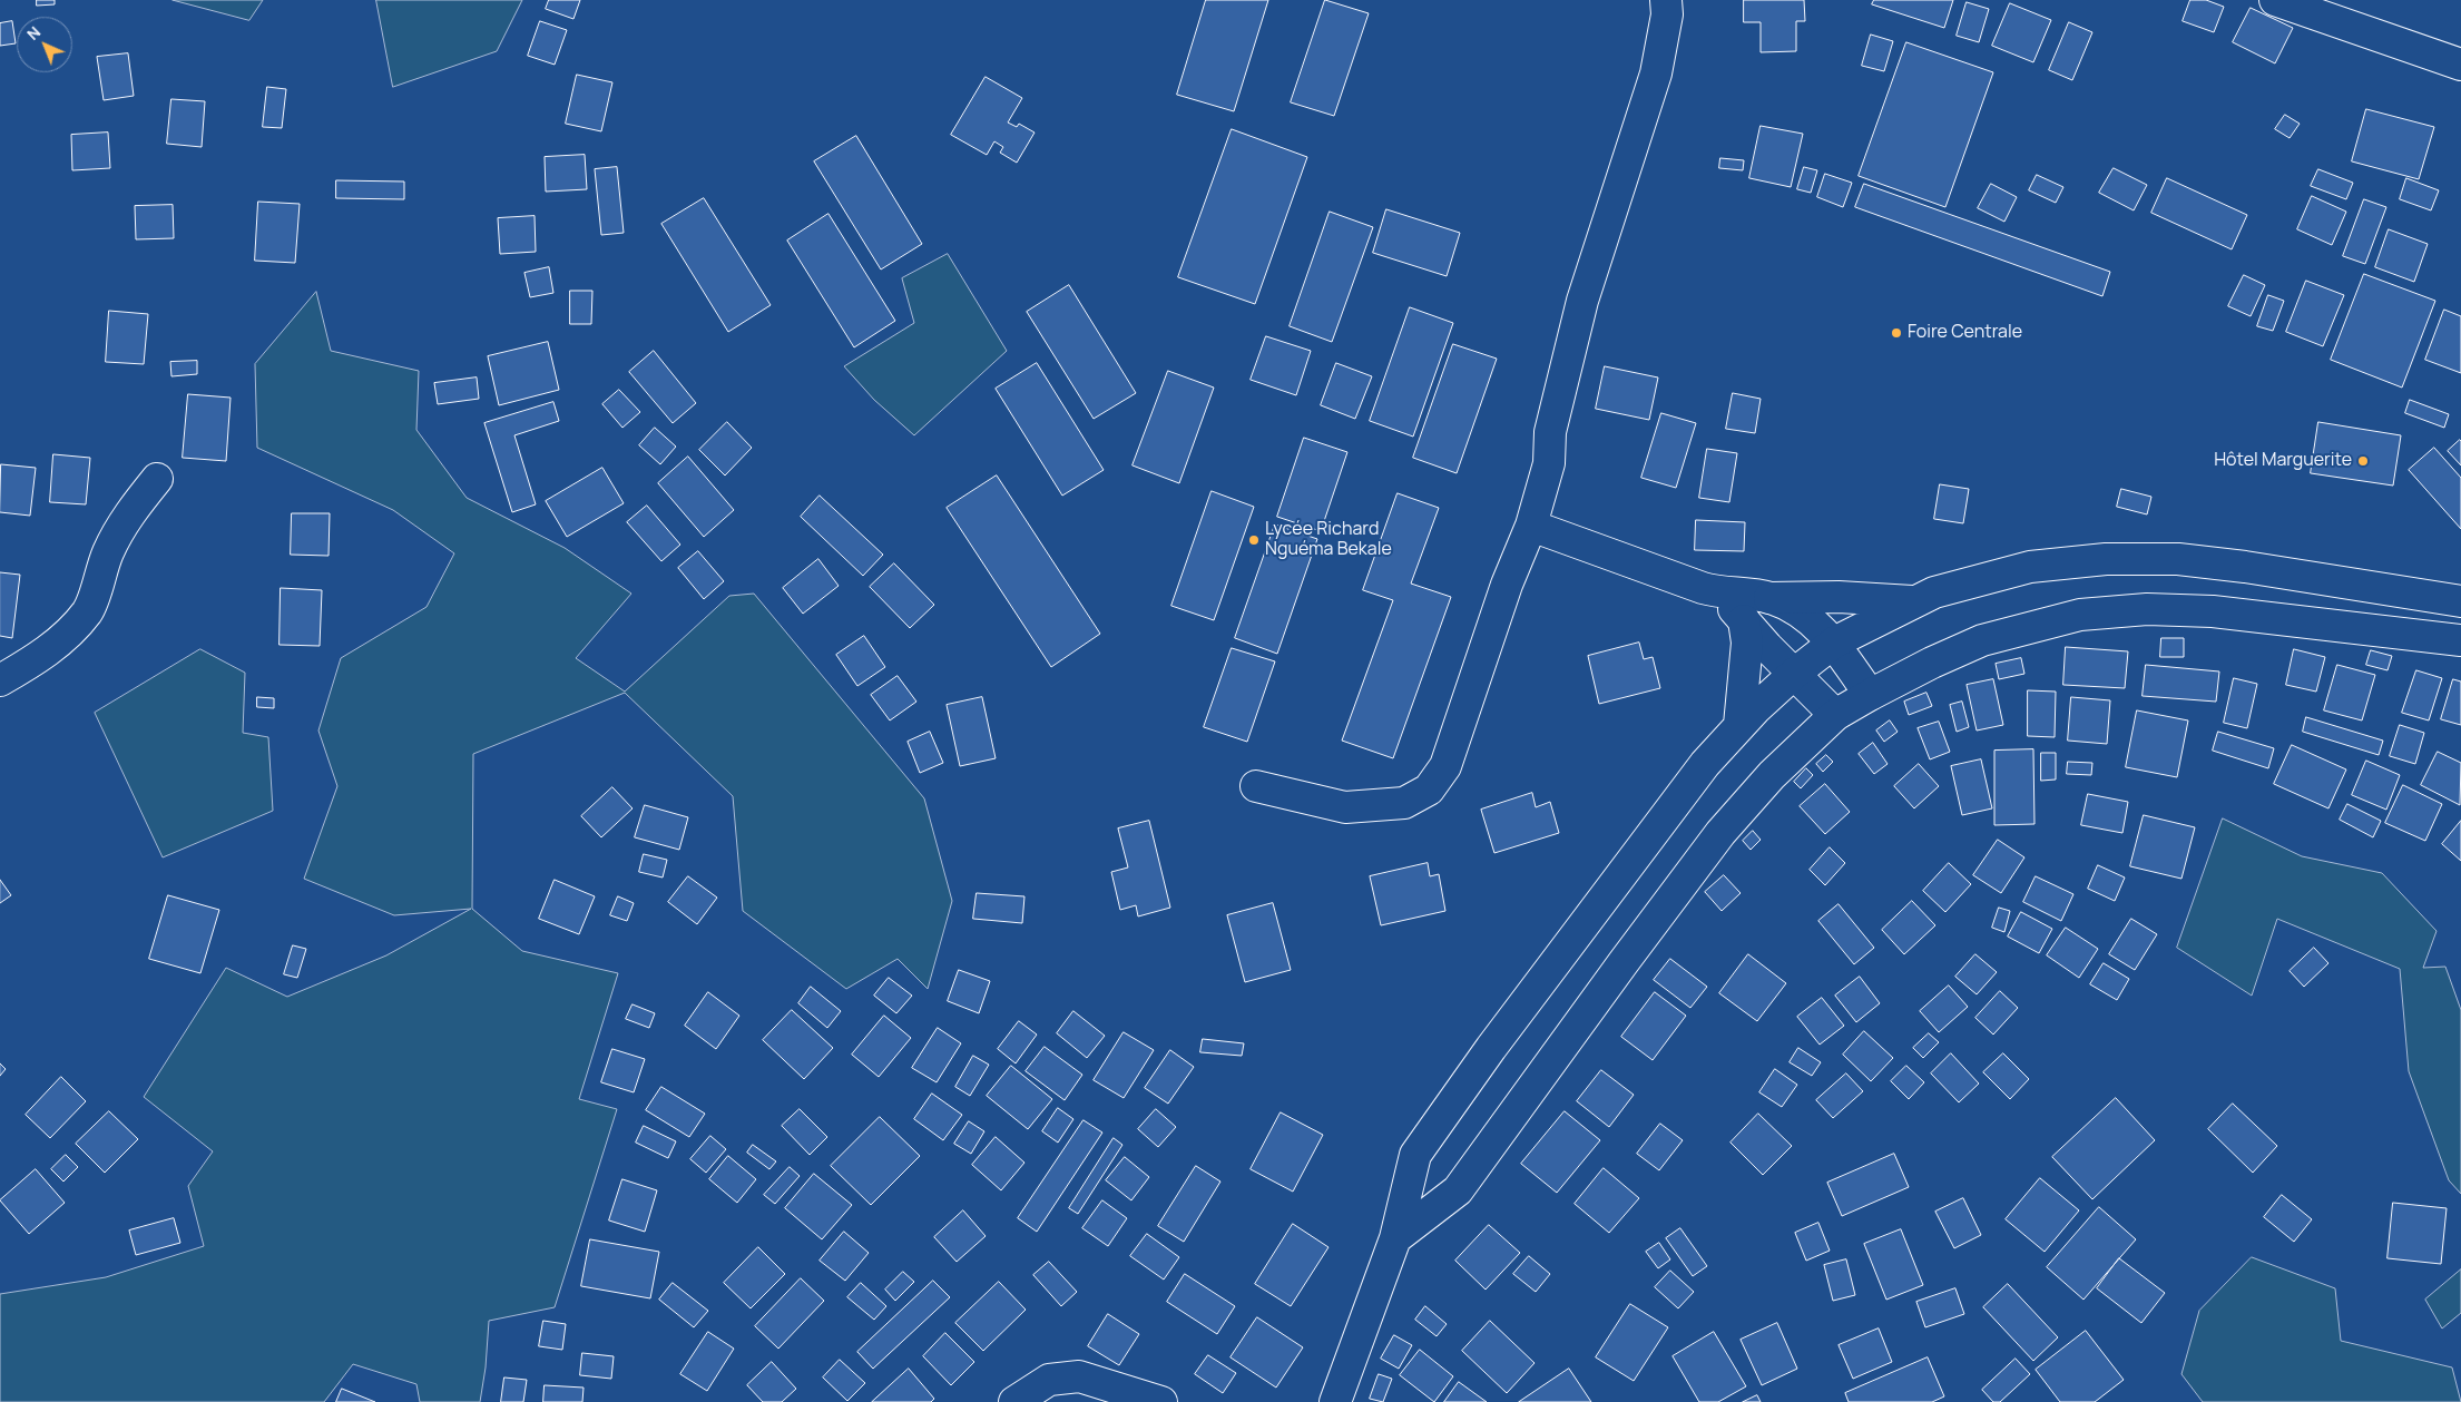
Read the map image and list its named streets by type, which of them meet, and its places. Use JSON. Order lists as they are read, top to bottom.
{
  "places": ["Foire Centrale", "Hôtel Marguerite", "Lycée Richard Nguéma Bekale"],
  "north": "top left"
}
